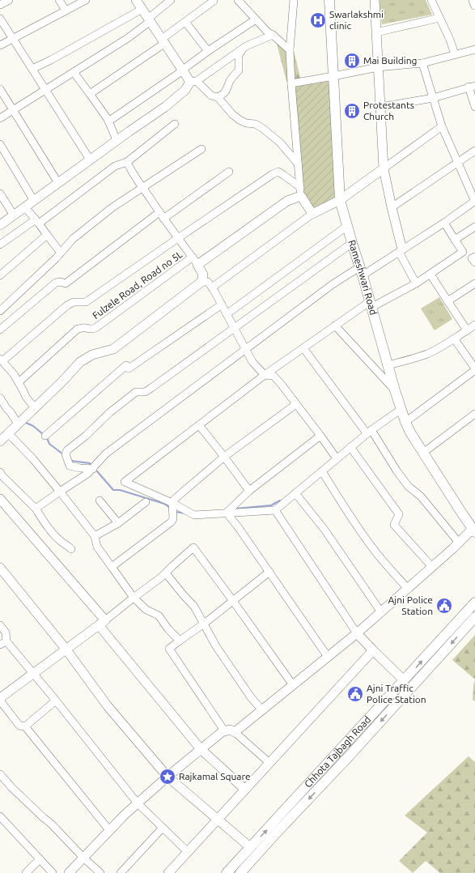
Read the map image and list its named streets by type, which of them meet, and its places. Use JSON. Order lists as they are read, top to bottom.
{
  "streets": {
    "main road": ["Rameshwari Road", "Chhota Tajbagh Road"],
    "street": ["Fulzele Road, Road no 5L"]
  },
  "places": {
    "hospital": ["Swarlakshmi clinic"],
    "building": ["Mai Building", "Protestants Church"],
    "public building": ["Ajni Police Station", "Ajni Traffic Police Station"],
    "place": ["Rajkamal Square"]
  }
}
